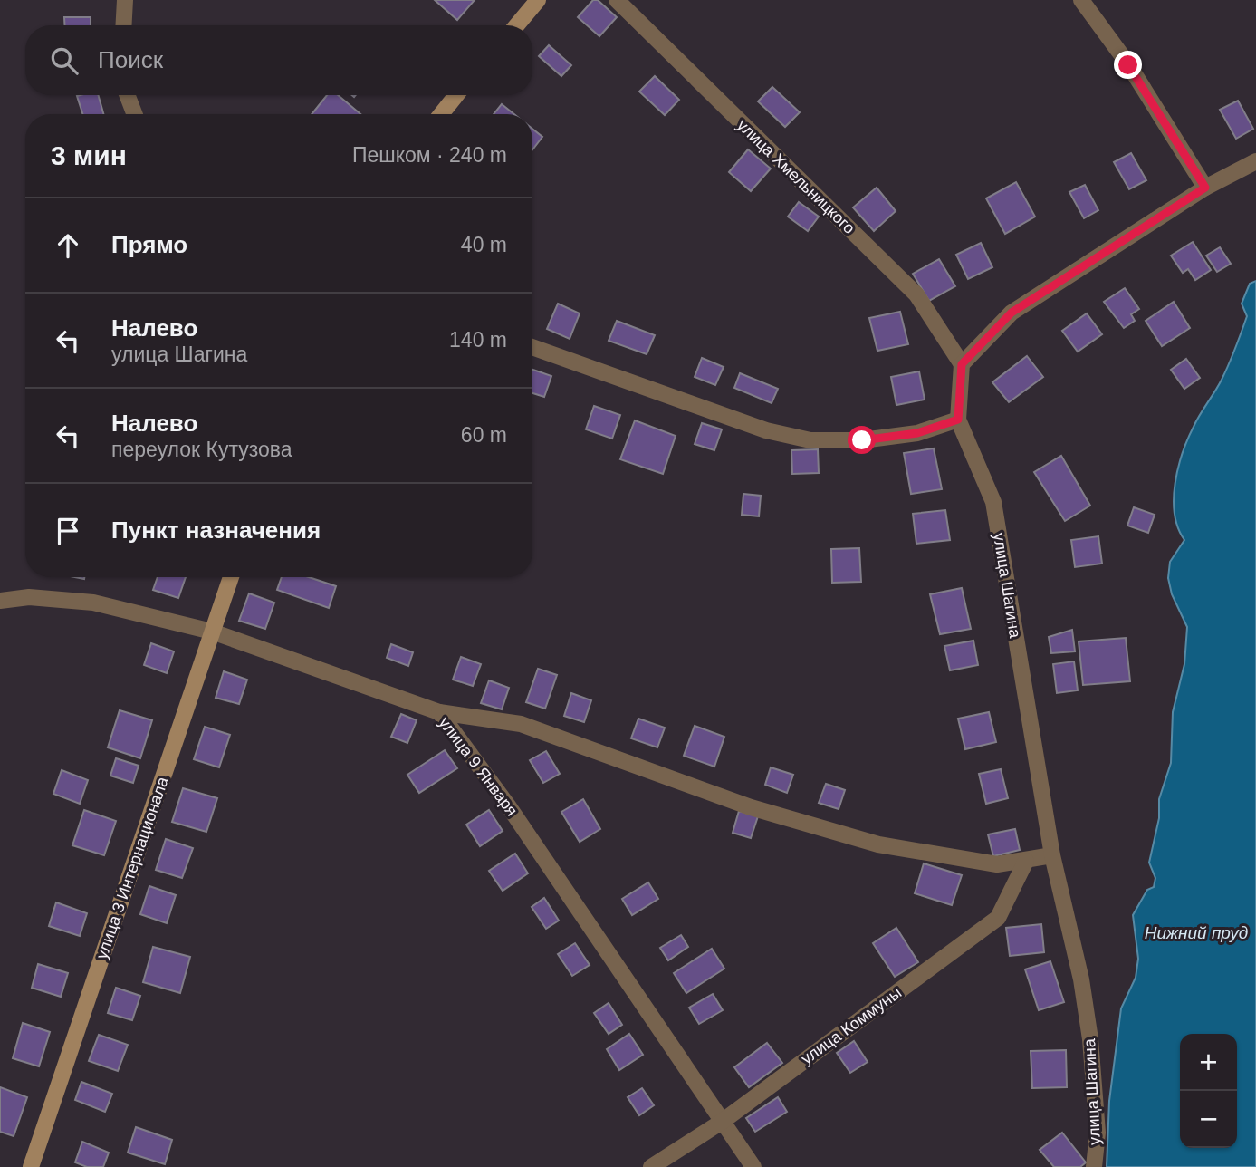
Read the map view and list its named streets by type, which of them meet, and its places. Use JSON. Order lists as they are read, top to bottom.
{
  "streets": {
    "street": [
      "улица Хмельницкого",
      "улица Шагина",
      "улица 9 Января",
      "улица 3 Интернационала",
      "улица Коммуны"
    ]
  },
  "crossings": [
    ["улица Хмельницкого", "улица Шагина"],
    ["улица 9 Января", "улица 3 Интернационала"],
    ["улица 9 Января", "улица Коммуны"]
  ],
  "water": ["Нижний пруд"],
  "page": {
    "search": "Поиск",
    "heading": ["3 мин", "Пешком · 240 m"],
    "list": [
      ["Прямо", "40 m"],
      ["Налево", "улица Шагина", "140 m"],
      ["Налево", "переулок Кутузова", "60 m"],
      "Пункт назначения"
    ],
    "map_buttons": ["+", "−"]
  }
}
